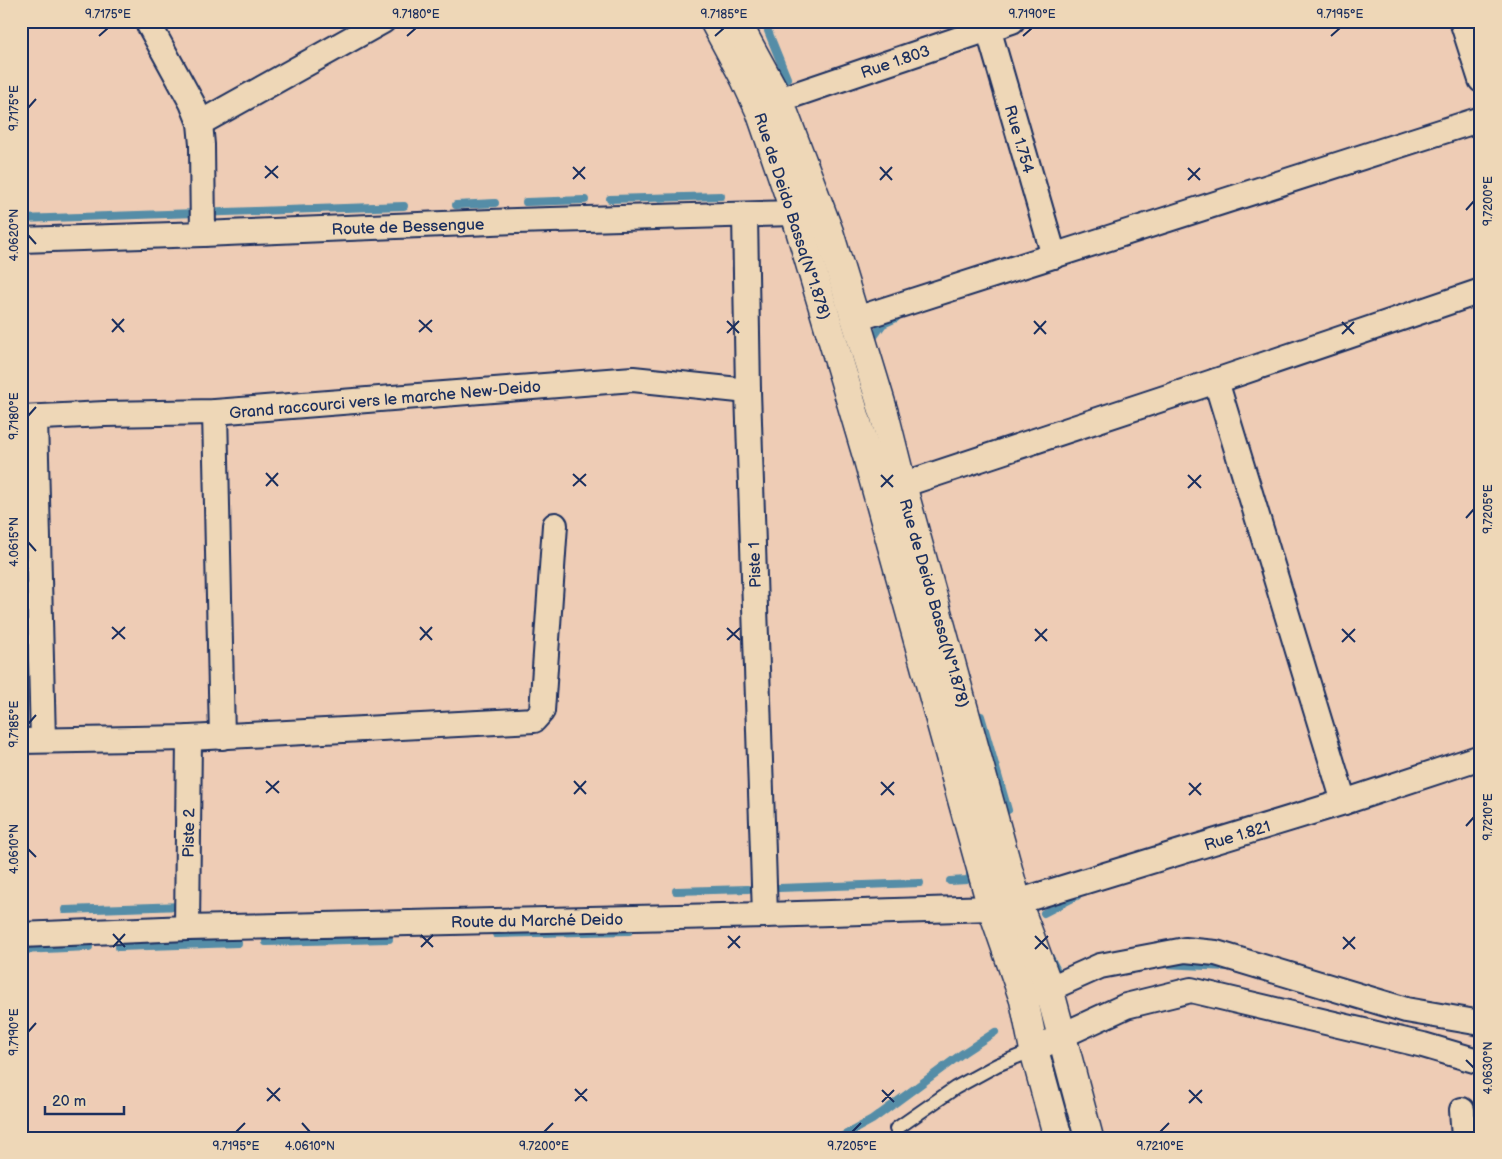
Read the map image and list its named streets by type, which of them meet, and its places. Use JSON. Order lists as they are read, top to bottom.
{
  "streets": {
    "main road": ["Rue de Deido Bassa(N°1.878)"],
    "street": [
      "Rue 1.803",
      "Rue 1.754",
      "Route de Bessengue",
      "Grand raccourci vers le marche New-Deido",
      "Piste 1",
      "Piste 2",
      "Rue 1.821",
      "Route du Marché Deido"
    ]
  },
  "crossings": [
    ["Rue 1.803", "Rue 1.754"],
    ["Rue 1.803", "Rue de Deido Bassa(N°1.878)"],
    ["Rue de Deido Bassa(N°1.878)", "Route de Bessengue"],
    ["Rue de Deido Bassa(N°1.878)", "Rue 1.821"],
    ["Rue de Deido Bassa(N°1.878)", "Route du Marché Deido"],
    ["Route de Bessengue", "Piste 1"],
    ["Grand raccourci vers le marche New-Deido", "Piste 1"],
    ["Piste 1", "Route du Marché Deido"],
    ["Piste 2", "Route du Marché Deido"],
    ["Rue 1.821", "Route du Marché Deido"]
  ],
  "scale_bar": "20 m",
  "coordinates": [
    "9.7175°E",
    "9.7180°E",
    "9.7185°E",
    "9.7190°E",
    "9.7195°E",
    "9.7200°E",
    "4.0620°N",
    "9.7205°E",
    "4.0615°N",
    "9.7210°E",
    "4.0610°N",
    "4.0630°N"
  ]
}
